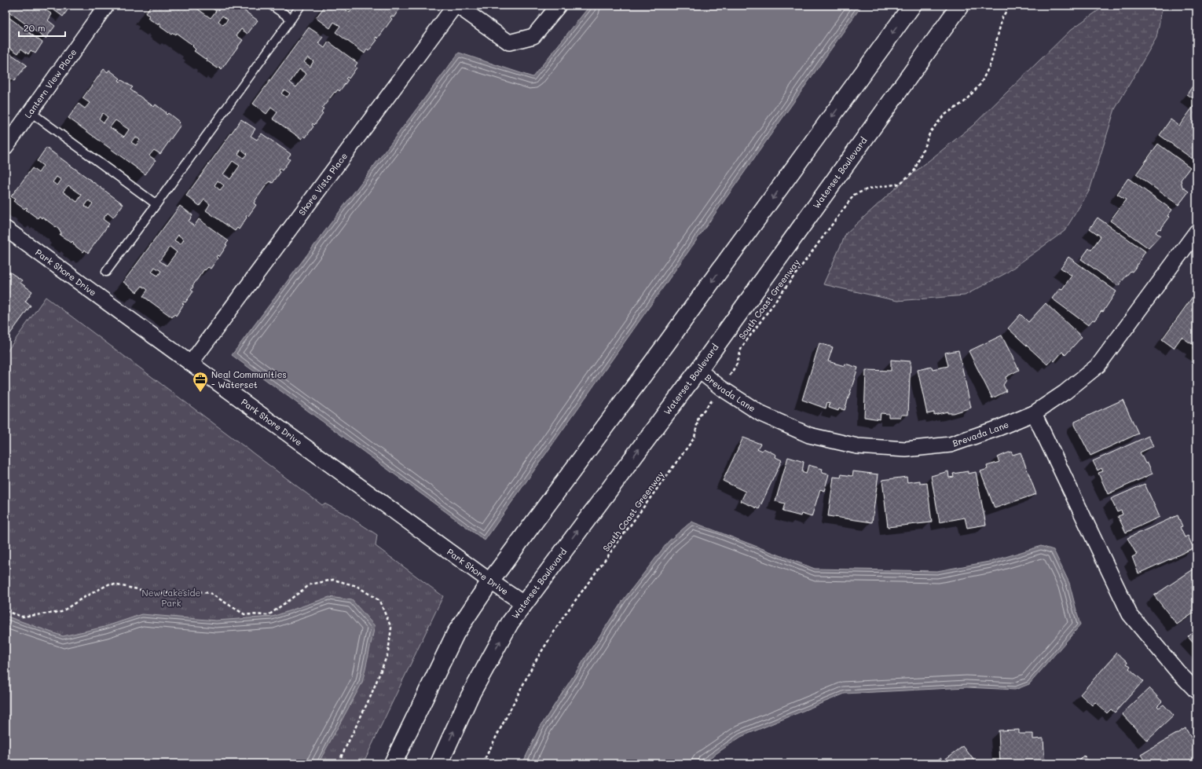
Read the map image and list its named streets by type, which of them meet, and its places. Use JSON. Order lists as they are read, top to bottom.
{
  "streets": {
    "street": [
      "Lantern View Place",
      "Waterset Boulevard",
      "Shore Vista Place",
      "Park Shore Drive",
      "Brevada Lane"
    ],
    "path": ["South Coast Greenway"]
  },
  "crossings": [
    ["Waterset Boulevard", "Park Shore Drive"],
    ["Waterset Boulevard", "Brevada Lane"],
    ["Shore Vista Place", "Park Shore Drive"],
    ["South Coast Greenway", "Brevada Lane"]
  ],
  "parks": ["New Lakeside Park"],
  "places": {
    "office": ["Neal Communities - Waterset"]
  },
  "scale_bar": "20 m"
}
